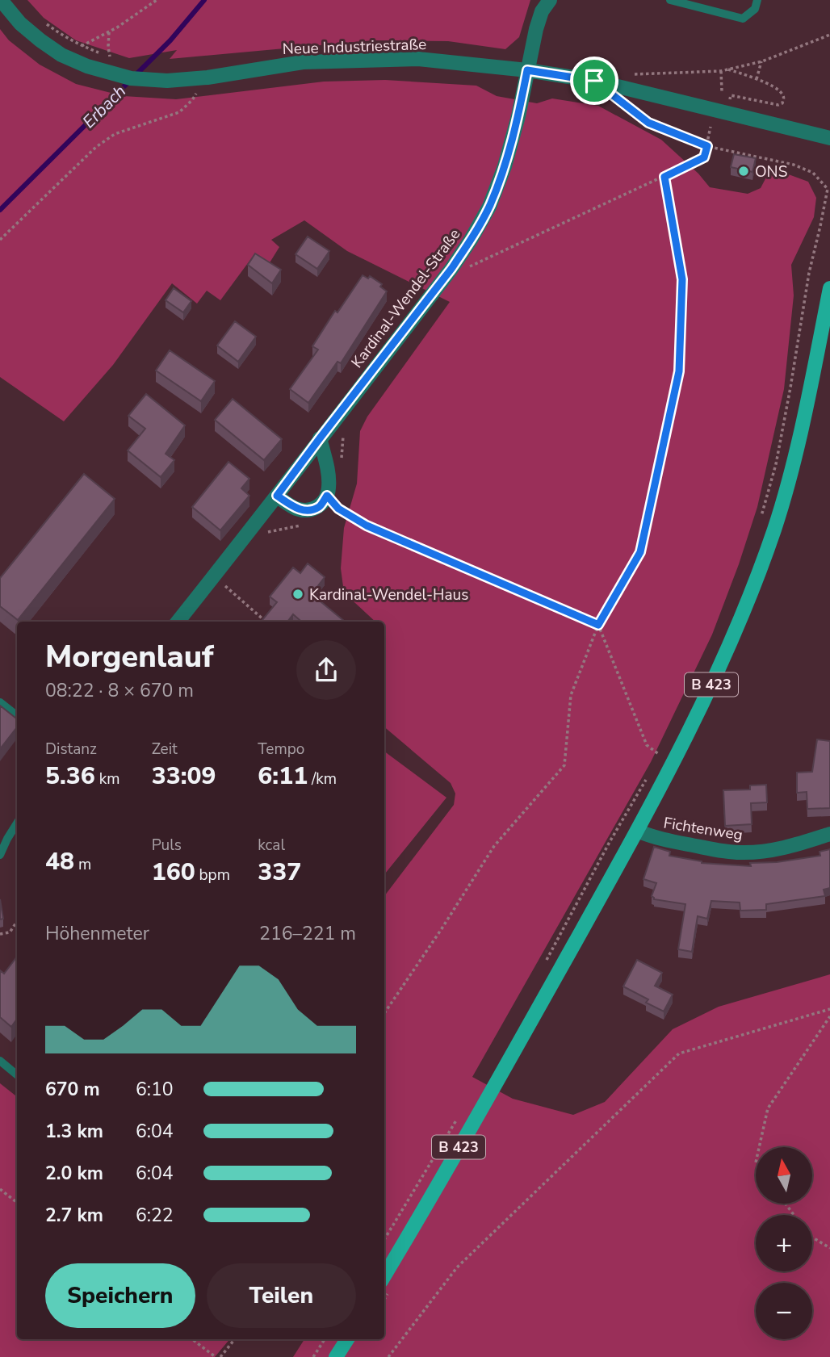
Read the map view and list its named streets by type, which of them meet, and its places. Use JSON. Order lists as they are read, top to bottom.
{
  "streets": {
    "main road": ["B 423"],
    "street": ["Neue Industriestraße", "Kardinal-Wendel-Straße", "Fichtenweg"]
  },
  "crossings": [
    ["Neue Industriestraße", "Kardinal-Wendel-Straße"],
    ["B 423", "Fichtenweg"]
  ],
  "water": ["Erbach"],
  "places": ["ONS", "Kardinal-Wendel-Haus"],
  "north": "top",
  "page": {
    "heading": ["Morgenlauf", "08:22 · 8 × 670 m"],
    "stats": [
      ["Distanz", "5.36 km"],
      ["Zeit", "33:09"],
      ["Tempo", "6:11 /km"],
      ["48 m"],
      ["Puls", "160 bpm"],
      ["kcal", "337"]
    ],
    "chart": ["Höhenmeter", "216–221 m"],
    "list": [
      {
        "name": "670 m",
        "note": "6:10"
      },
      {
        "name": "1.3 km",
        "note": "6:04"
      },
      {
        "name": "2.0 km",
        "note": "6:04"
      },
      {
        "name": "2.7 km",
        "note": "6:22"
      }
    ],
    "map_buttons": ["+", "−"],
    "buttons": ["Speichern", "Teilen"]
  }
}
